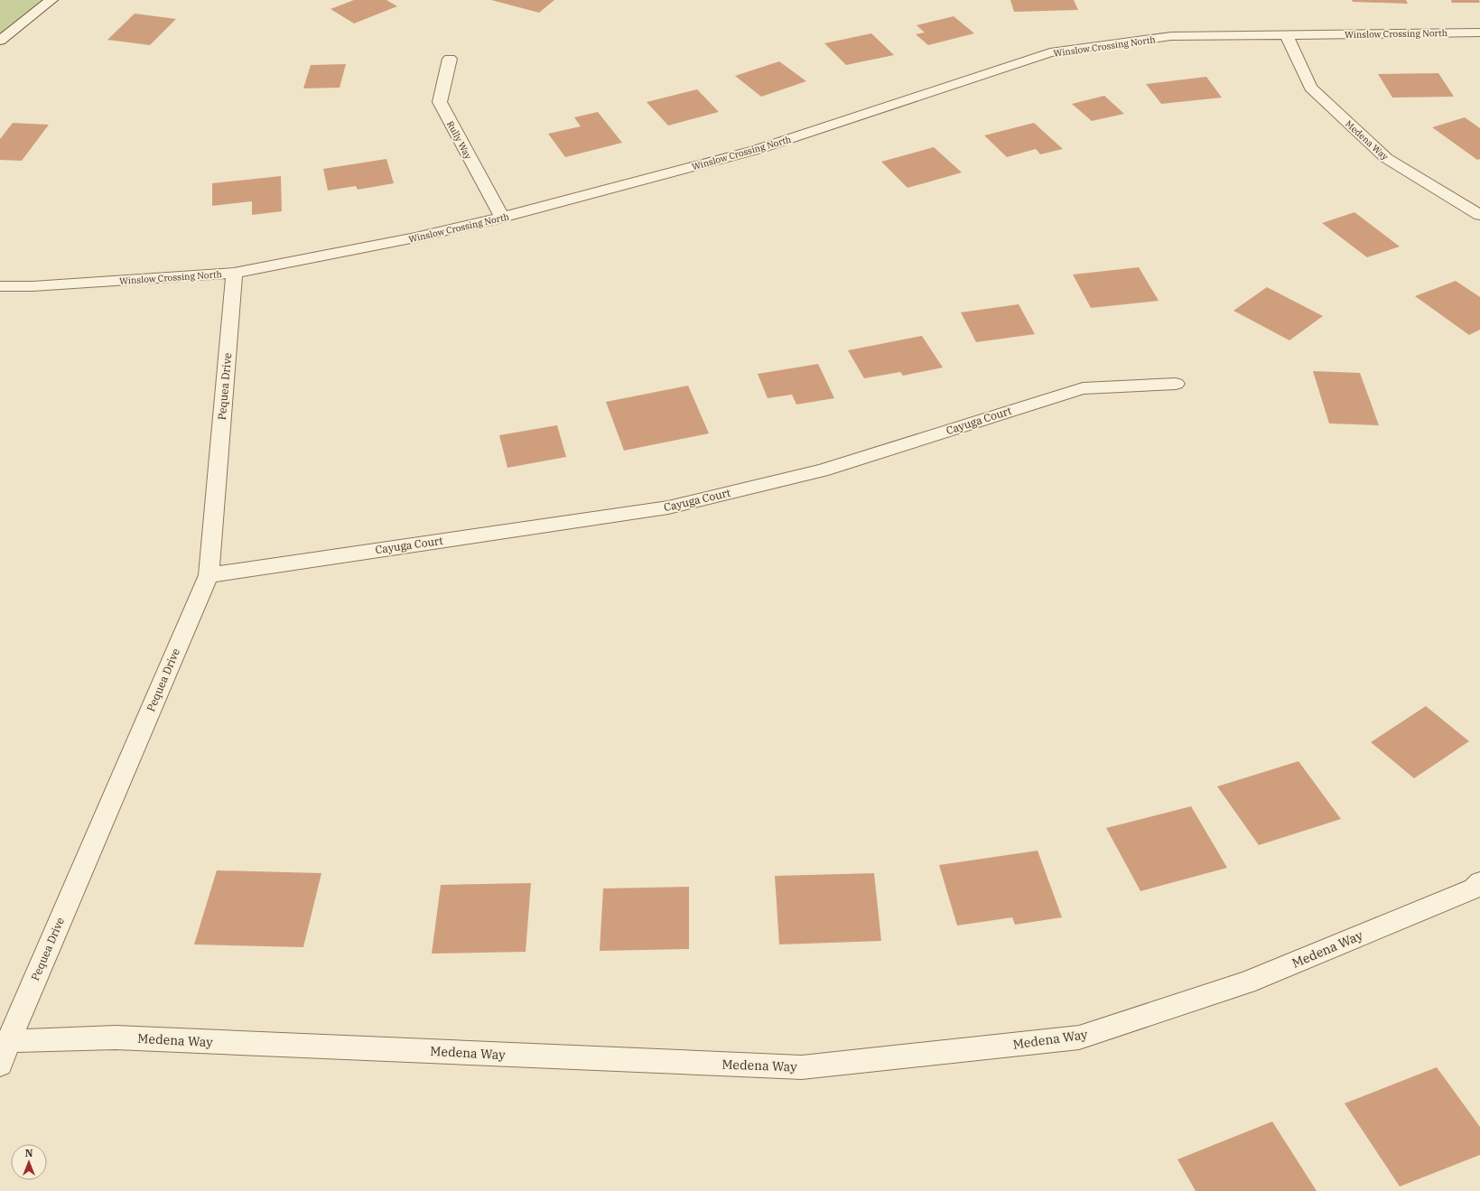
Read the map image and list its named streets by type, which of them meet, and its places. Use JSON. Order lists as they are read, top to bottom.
{
  "streets": {
    "street": [
      "Winslow Crossing North",
      "Rully Way",
      "Medena Way",
      "Pequea Drive",
      "Cayuga Court"
    ]
  },
  "crossings": [
    ["Winslow Crossing North", "Rully Way"],
    ["Winslow Crossing North", "Medena Way"],
    ["Winslow Crossing North", "Pequea Drive"],
    ["Medena Way", "Pequea Drive"],
    ["Pequea Drive", "Cayuga Court"]
  ],
  "north": "top"
}
